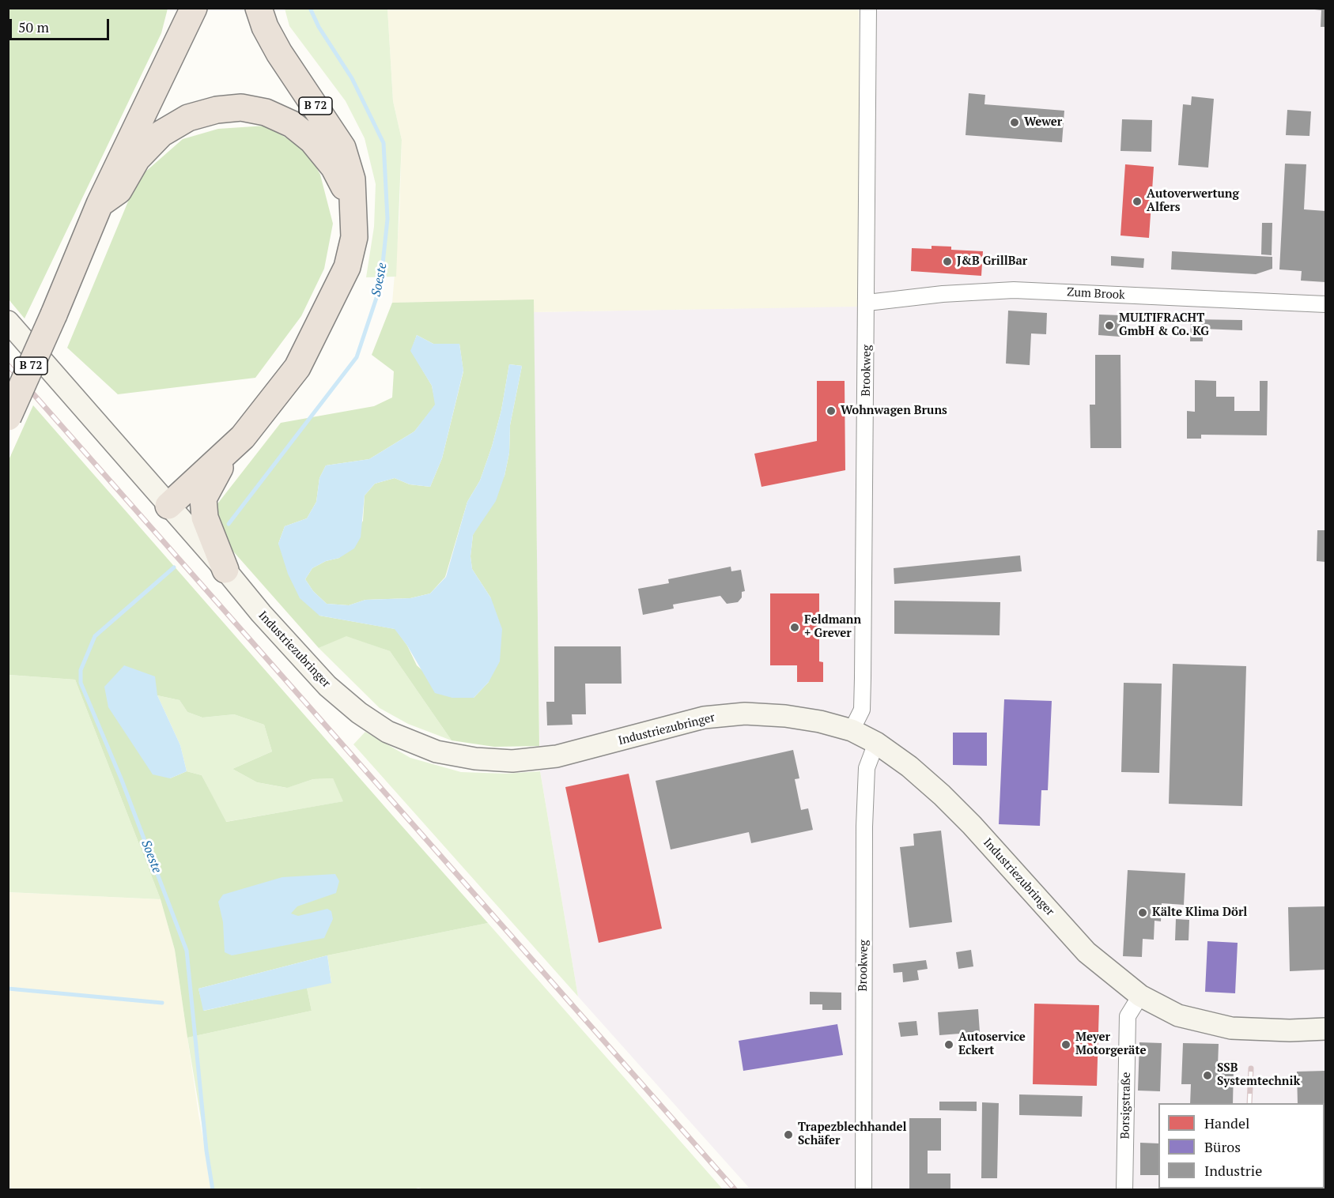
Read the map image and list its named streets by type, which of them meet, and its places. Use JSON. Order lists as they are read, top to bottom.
{
  "streets": {
    "highway": ["B 72"],
    "street": [
      "Zum Brook",
      "Brookweg",
      "Industriezubringer",
      "Borsigstraße"
    ]
  },
  "crossings": [
    ["Zum Brook", "Brookweg"],
    ["Brookweg", "Industriezubringer"],
    ["Industriezubringer", "Borsigstraße"]
  ],
  "water": ["Soeste"],
  "places": [
    "Wewer",
    "Autoverwertung Alfers",
    "J&B GrillBar",
    "MULTIFRACHT GmbH & Co. KG",
    "Wohnwagen Bruns",
    "Feldmann + Grever",
    "Kälte Klima Dörl",
    "Autoservice Eckert",
    "Meyer Motorgeräte",
    "SSB Systemtechnik",
    "Trapezblechhandel Schäfer"
  ],
  "legend": ["Handel", "Büros", "Industrie"],
  "scale_bar": "50 m"
}
